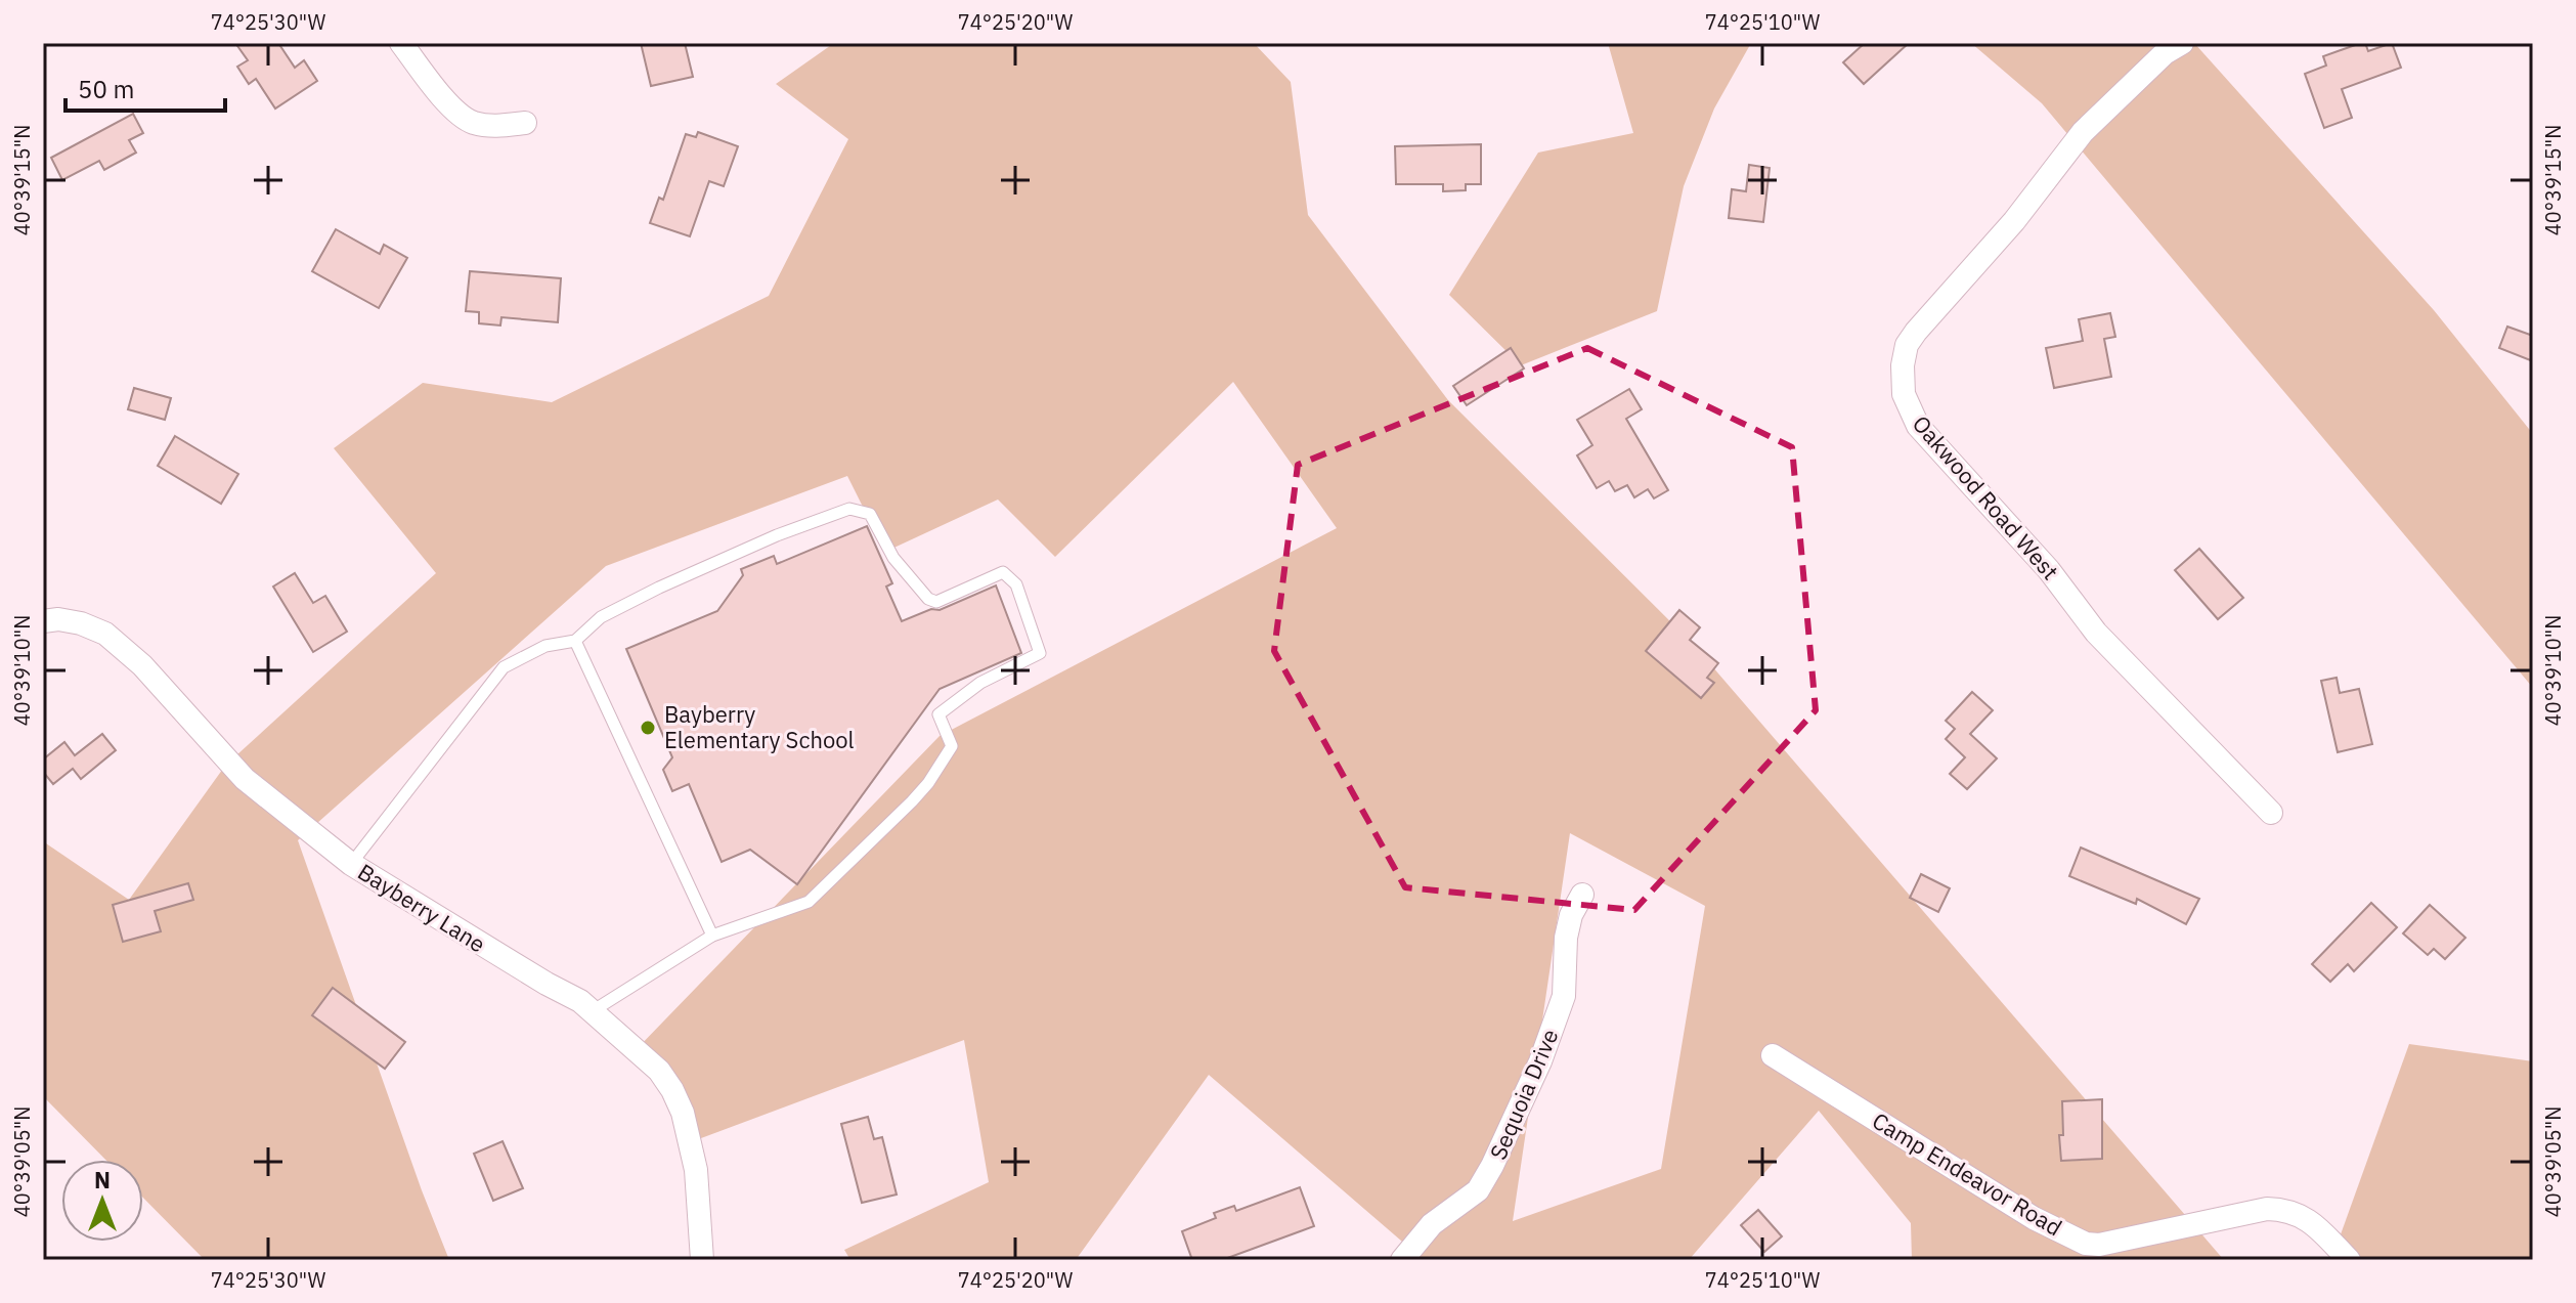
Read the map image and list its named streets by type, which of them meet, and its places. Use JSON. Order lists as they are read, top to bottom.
{
  "streets": {
    "street": [
      "Oakwood Road West",
      "Bayberry Lane",
      "Sequoia Drive",
      "Camp Endeavor Road"
    ]
  },
  "places": ["Bayberry Elementary School"],
  "scale_bar": "50 m",
  "north": "top",
  "coordinates": [
    "74°25'30\"W",
    "74°25'20\"W",
    "74°25'10\"W",
    "40°39'15\"N",
    "40°39'10\"N",
    "40°39'05\"N"
  ]
}
